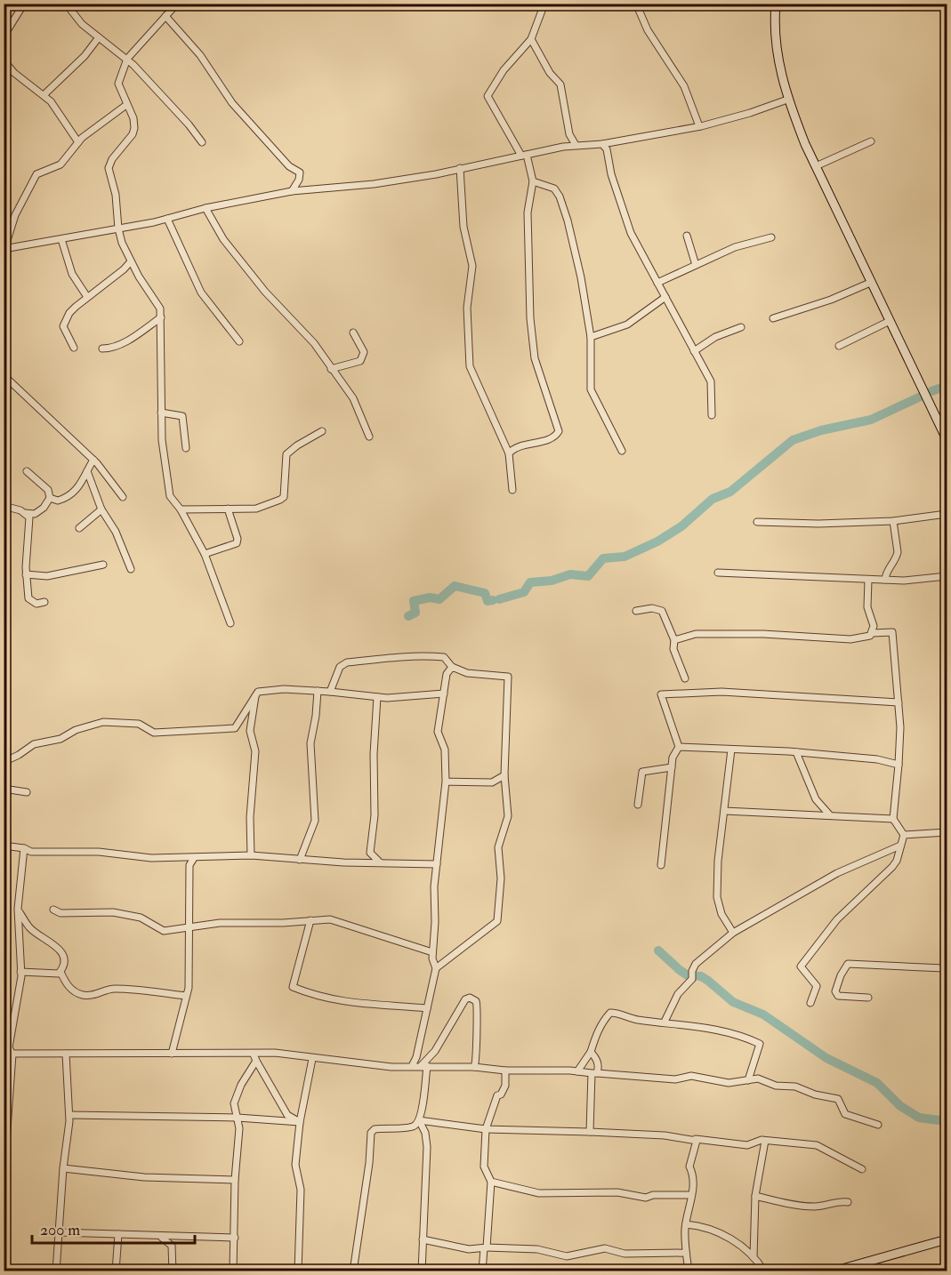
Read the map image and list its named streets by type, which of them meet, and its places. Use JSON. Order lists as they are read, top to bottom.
{
  "scale_bar": "200 m"
}
